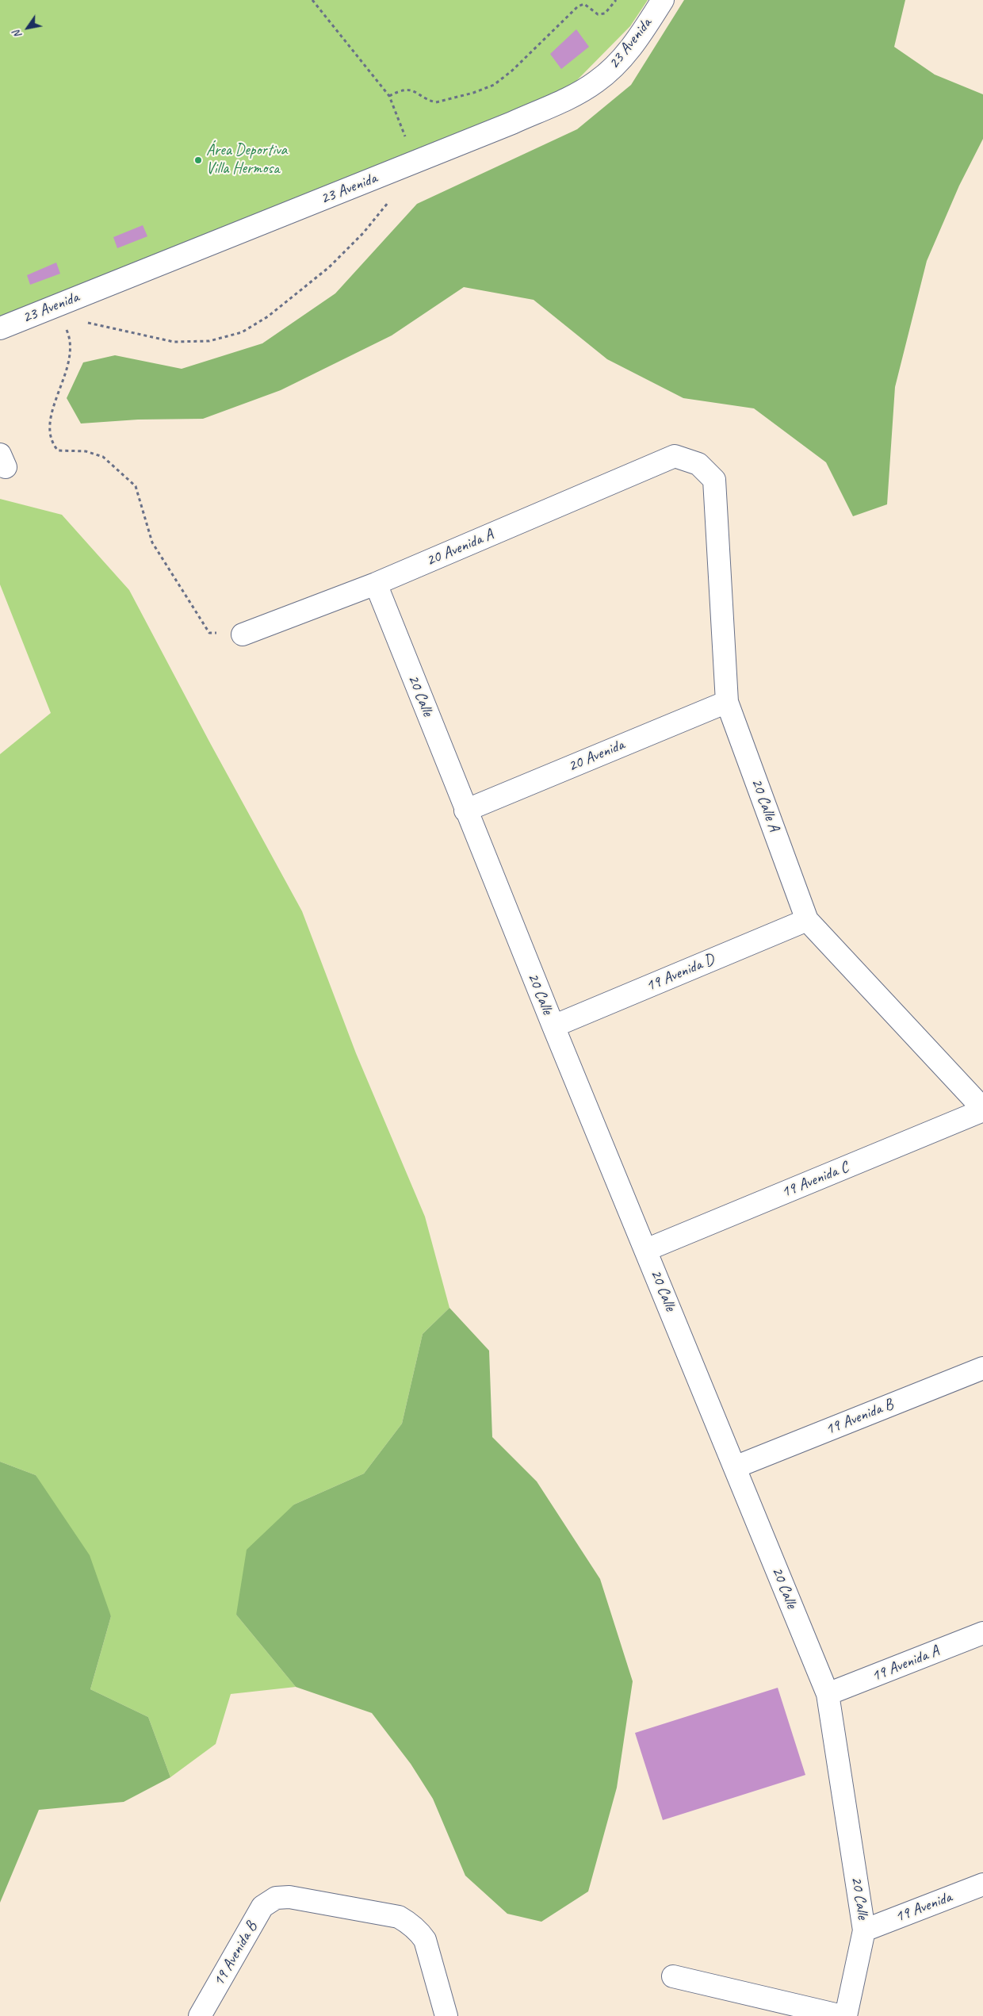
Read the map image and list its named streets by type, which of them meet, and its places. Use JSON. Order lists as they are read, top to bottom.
{
  "streets": {
    "street": [
      "23 Avenida",
      "20 Avenida A",
      "20 Calle",
      "20 Avenida",
      "20 Calle A",
      "19 Avenida D",
      "19 Avenida C",
      "19 Avenida B",
      "19 Avenida A",
      "19 Avenida"
    ]
  },
  "crossings": [
    ["20 Avenida A", "20 Calle"],
    ["20 Avenida A", "20 Calle A"],
    ["20 Calle", "20 Avenida"],
    ["20 Calle", "19 Avenida D"],
    ["20 Calle", "19 Avenida C"],
    ["20 Calle", "19 Avenida B"],
    ["20 Calle", "19 Avenida A"],
    ["20 Calle", "19 Avenida"],
    ["20 Avenida", "20 Calle A"],
    ["20 Calle A", "19 Avenida D"],
    ["20 Calle A", "19 Avenida C"]
  ],
  "places": ["Área Deportiva Villa Hermosa"],
  "north": "bottom left"
}
